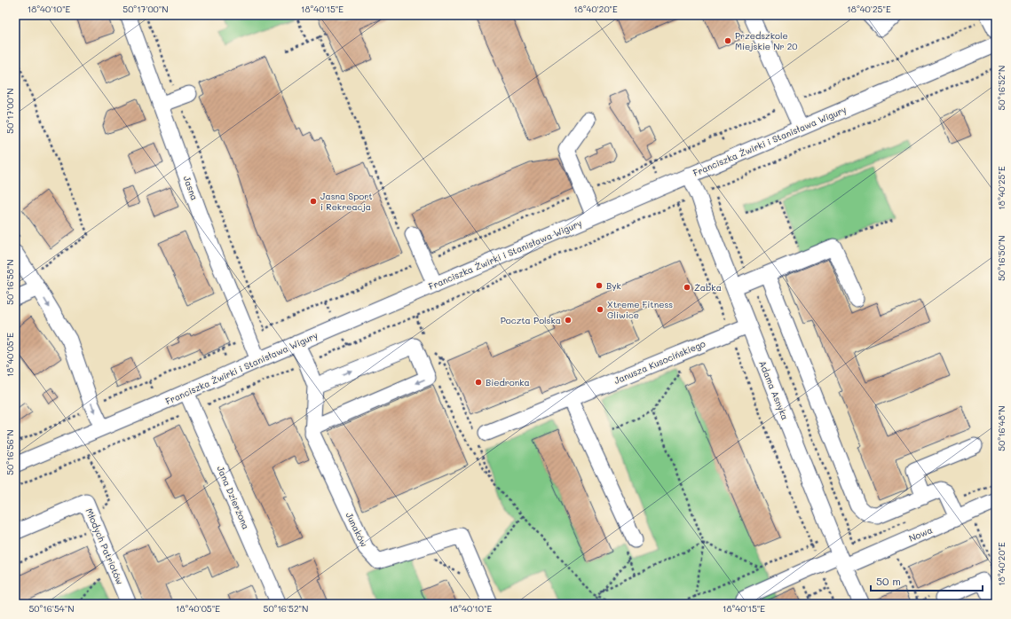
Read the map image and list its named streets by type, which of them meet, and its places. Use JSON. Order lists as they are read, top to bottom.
{
  "streets": {
    "street": [
      "Franciszka Żwirki i Stanisława Wigury",
      "Jasna",
      "Janusza Kusocińskiego",
      "Adama Asnyka",
      "Jana Dzierżona",
      "Junaków",
      "Nowa",
      "Młodych Patriotów"
    ]
  },
  "crossings": [
    ["Franciszka Żwirki i Stanisława Wigury", "Jasna"],
    ["Franciszka Żwirki i Stanisława Wigury", "Adama Asnyka"],
    ["Franciszka Żwirki i Stanisława Wigury", "Jana Dzierżona"],
    ["Franciszka Żwirki i Stanisława Wigury", "Junaków"],
    ["Janusza Kusocińskiego", "Adama Asnyka"],
    ["Adama Asnyka", "Nowa"]
  ],
  "places": [
    "Przedszkole Miejskie Nr 20",
    "Jasna Sport i Rekreacja",
    "Byk",
    "Żabka",
    "Xtreme Fitness Gliwice",
    "Poczta Polska",
    "Biedronka"
  ],
  "scale_bar": "50 m",
  "coordinates": [
    "18°40'10\"E",
    "50°17'00\"N",
    "18°40'15\"E",
    "18°40'20\"E",
    "18°40'25\"E",
    "50°16'52\"N",
    "50°16'50\"N",
    "50°16'58\"N",
    "18°40'05\"E",
    "50°16'48\"N",
    "50°16'56\"N",
    "50°16'54\"N"
  ]
}
